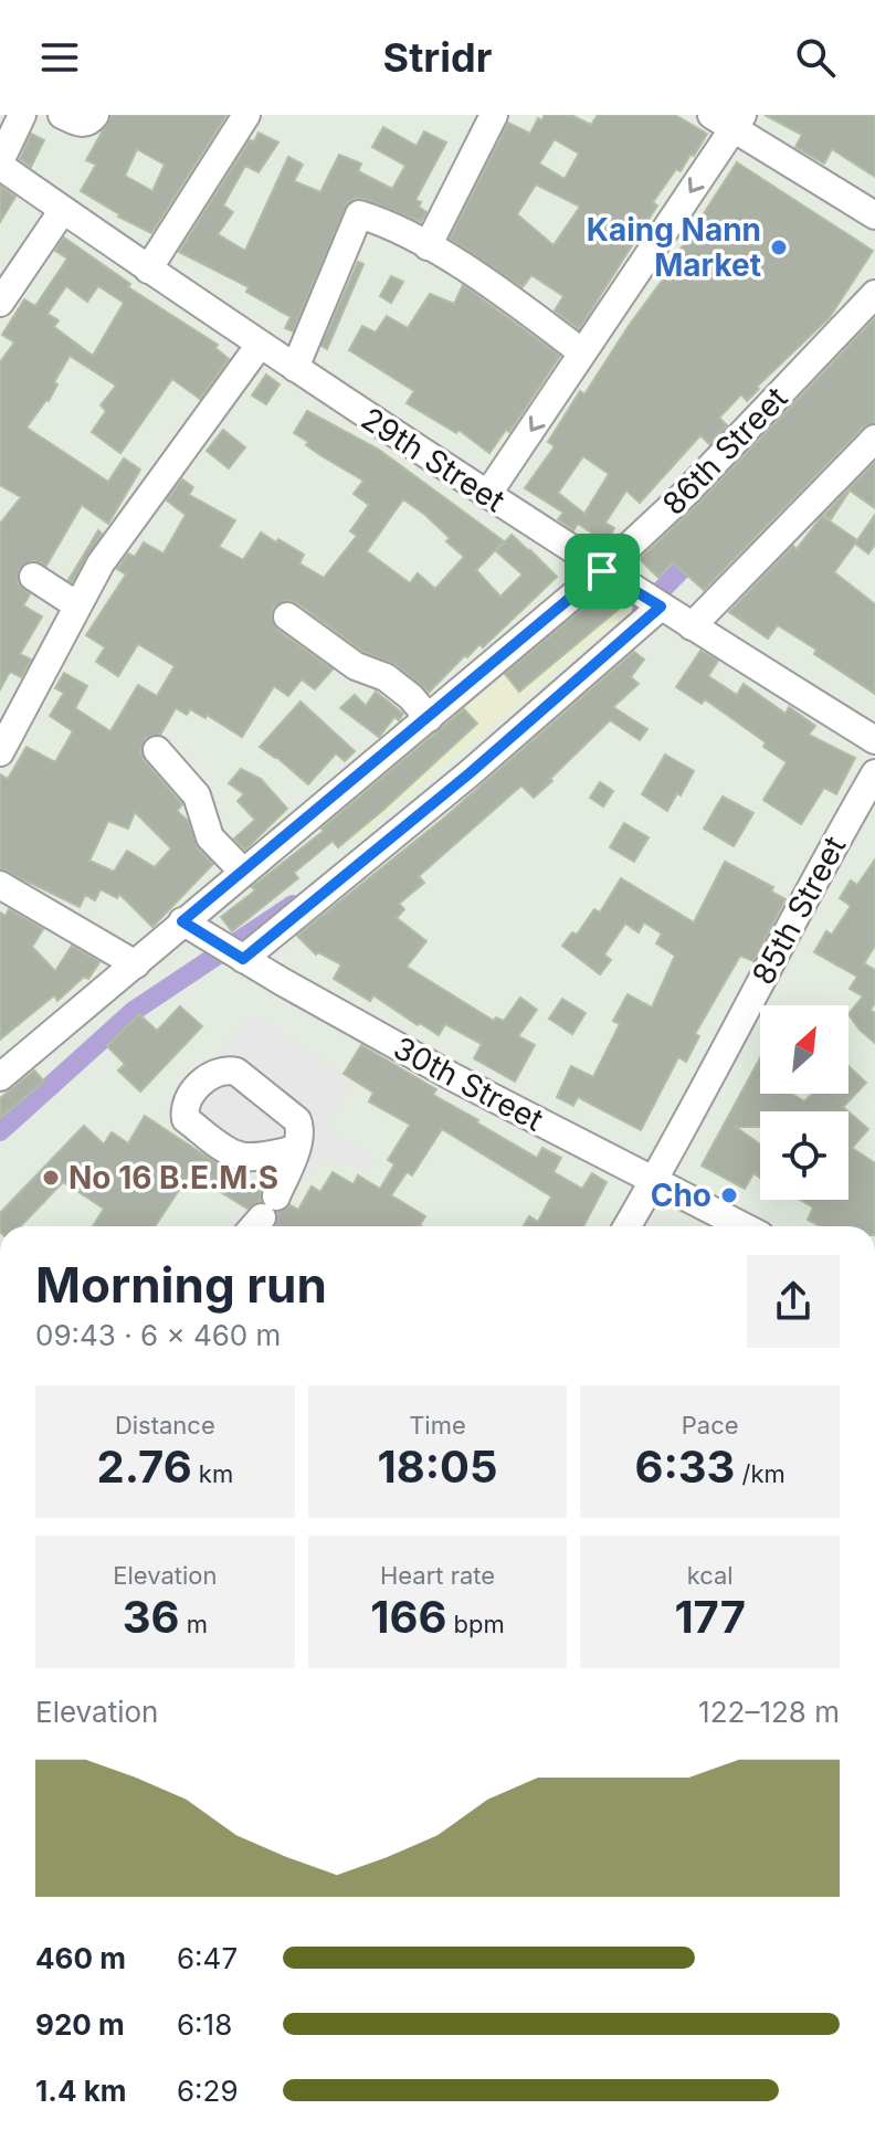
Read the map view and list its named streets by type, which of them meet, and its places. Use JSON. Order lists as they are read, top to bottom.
{
  "streets": {
    "street": [
      "86th Street",
      "29th Street",
      "85th Street",
      "30th Street"
    ]
  },
  "crossings": [
    ["86th Street", "29th Street"],
    ["86th Street", "30th Street"],
    ["85th Street", "30th Street"]
  ],
  "places": ["Kaing Nann Market", "No 16 B.E.M.S", "Cho"],
  "north": "top right",
  "page": {
    "header": "Stridr",
    "heading": ["Morning run", "09:43 · 6 × 460 m"],
    "stats": [
      ["Distance", "2.76 km"],
      ["Time", "18:05"],
      ["Pace", "6:33 /km"],
      ["Elevation", "36 m"],
      ["Heart rate", "166 bpm"],
      ["kcal", "177"]
    ],
    "chart": ["Elevation", "122–128 m"],
    "list": [
      {
        "name": "460 m",
        "note": "6:47"
      },
      {
        "name": "920 m",
        "note": "6:18"
      },
      {
        "name": "1.4 km",
        "note": "6:29"
      }
    ]
  }
}
